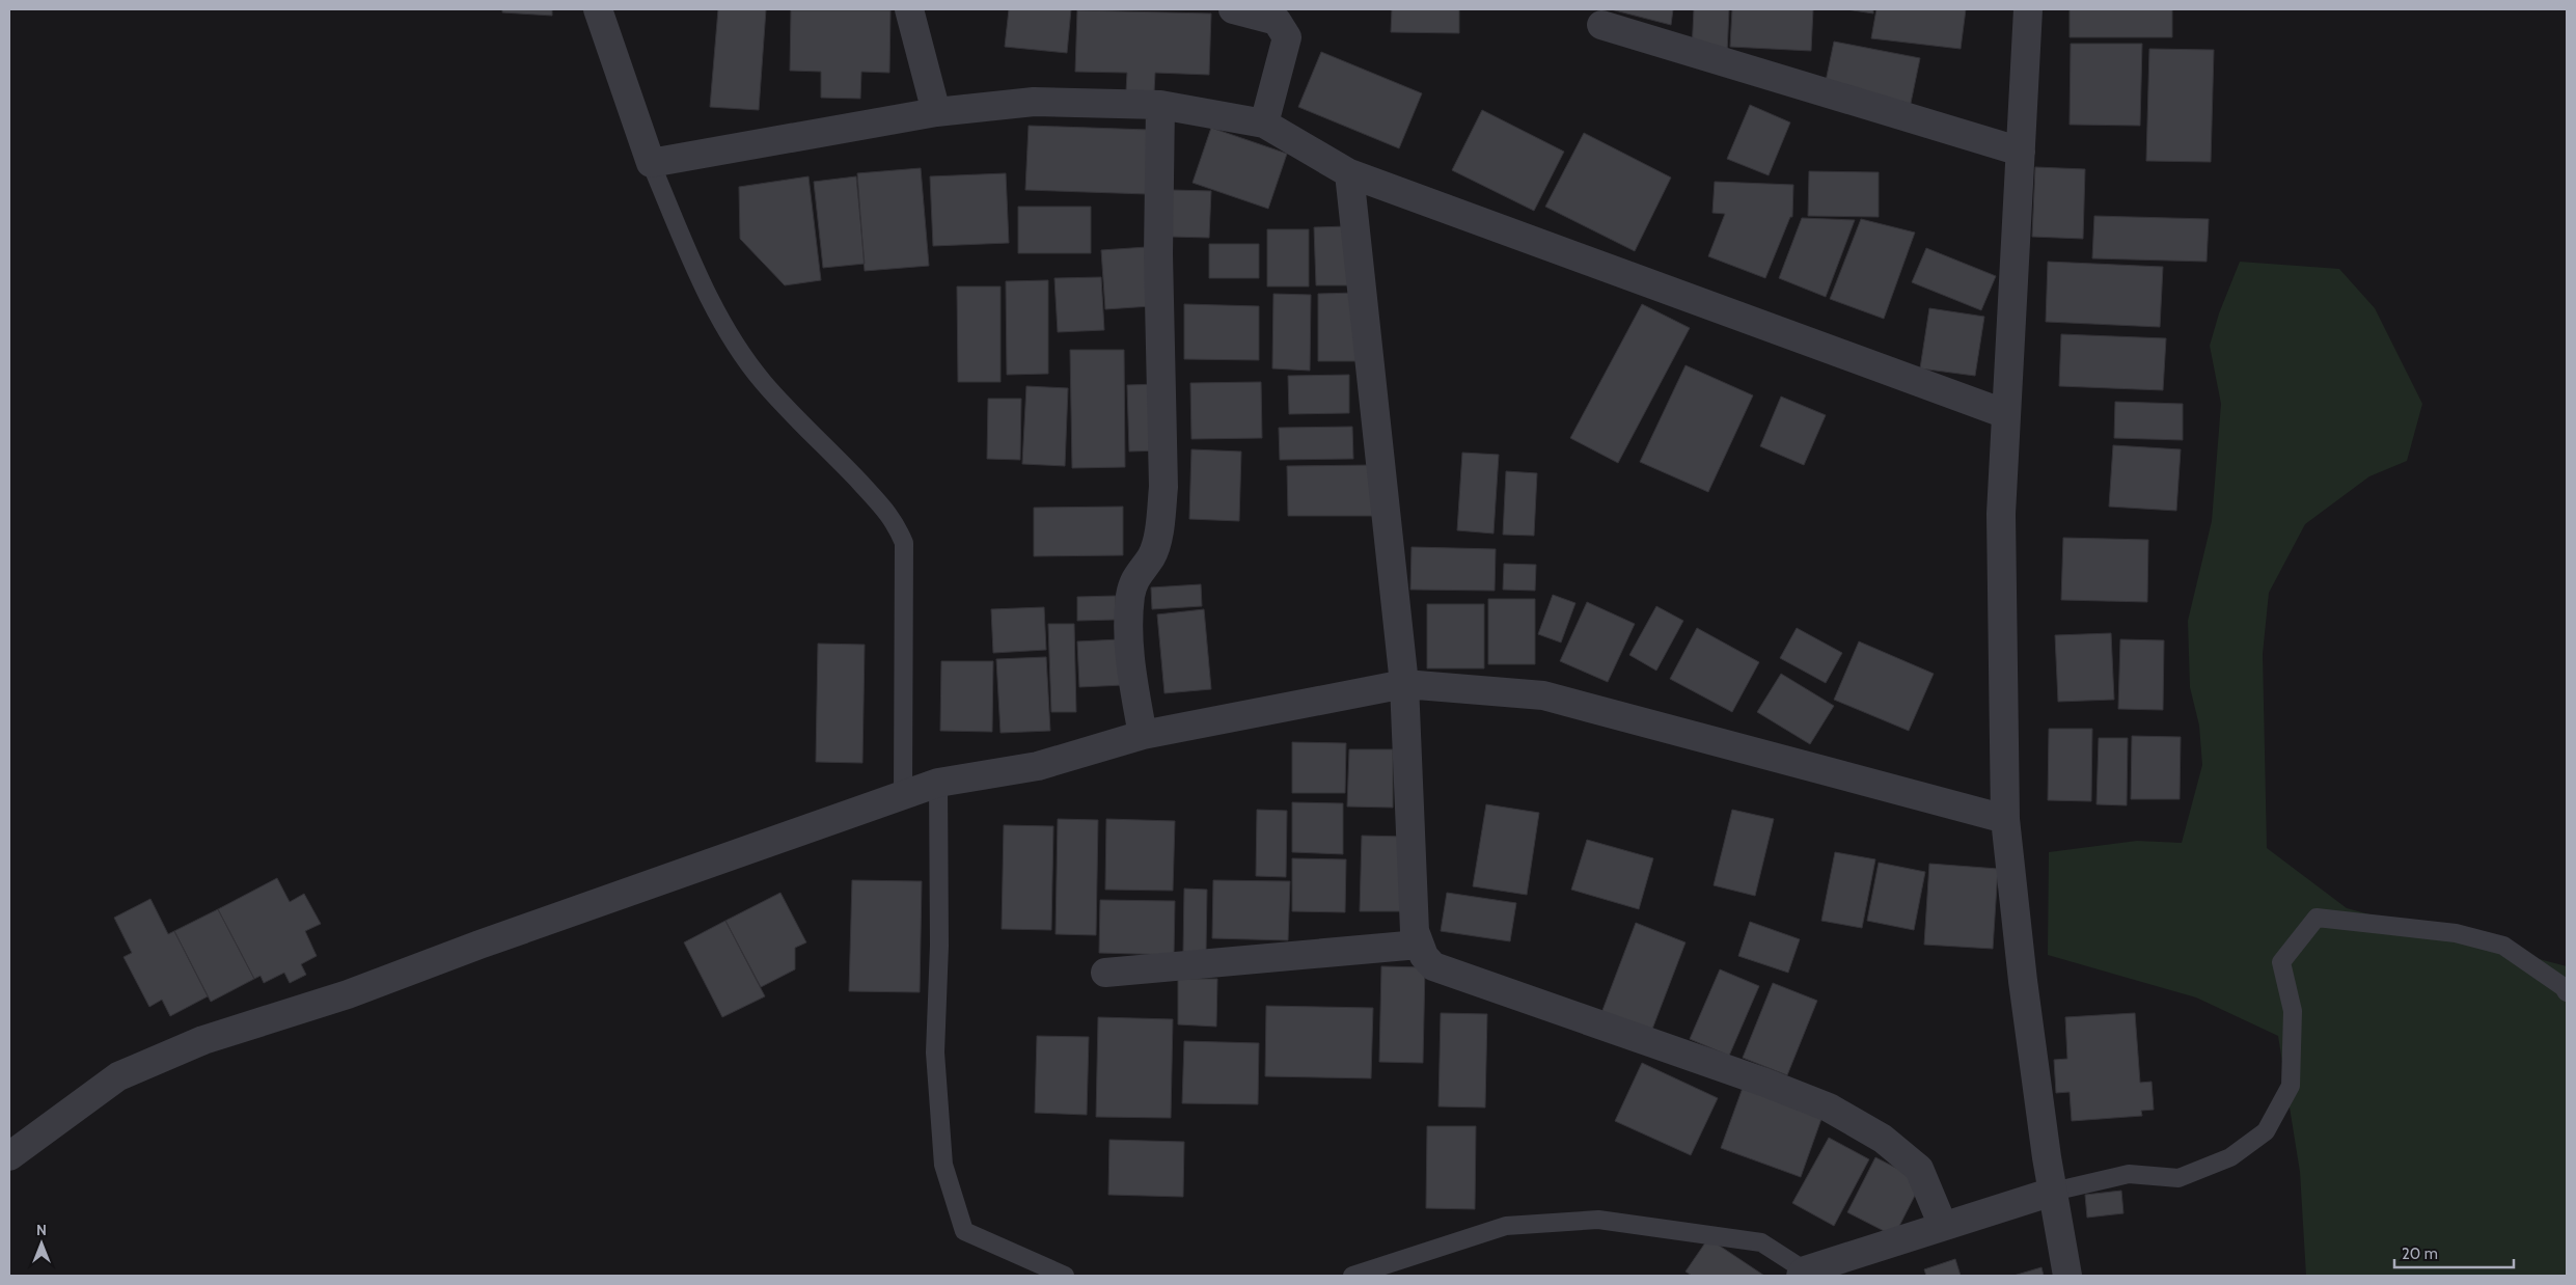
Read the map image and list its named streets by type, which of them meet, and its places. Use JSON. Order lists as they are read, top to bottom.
{
  "scale_bar": "20 m",
  "north": "top"
}
